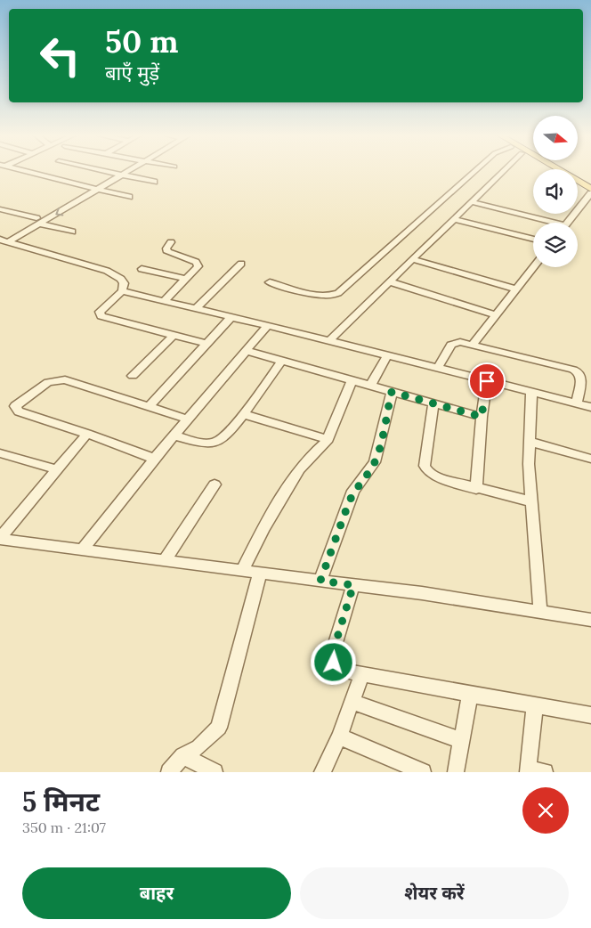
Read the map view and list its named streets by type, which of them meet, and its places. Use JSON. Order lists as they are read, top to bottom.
{
  "north": "right",
  "page": {
    "turn": ["50 m", "बाएँ मुड़ें"],
    "heading": ["5 मिनट", "350 m · 21:07"],
    "buttons": ["बाहर", "शेयर करें"]
  }
}
